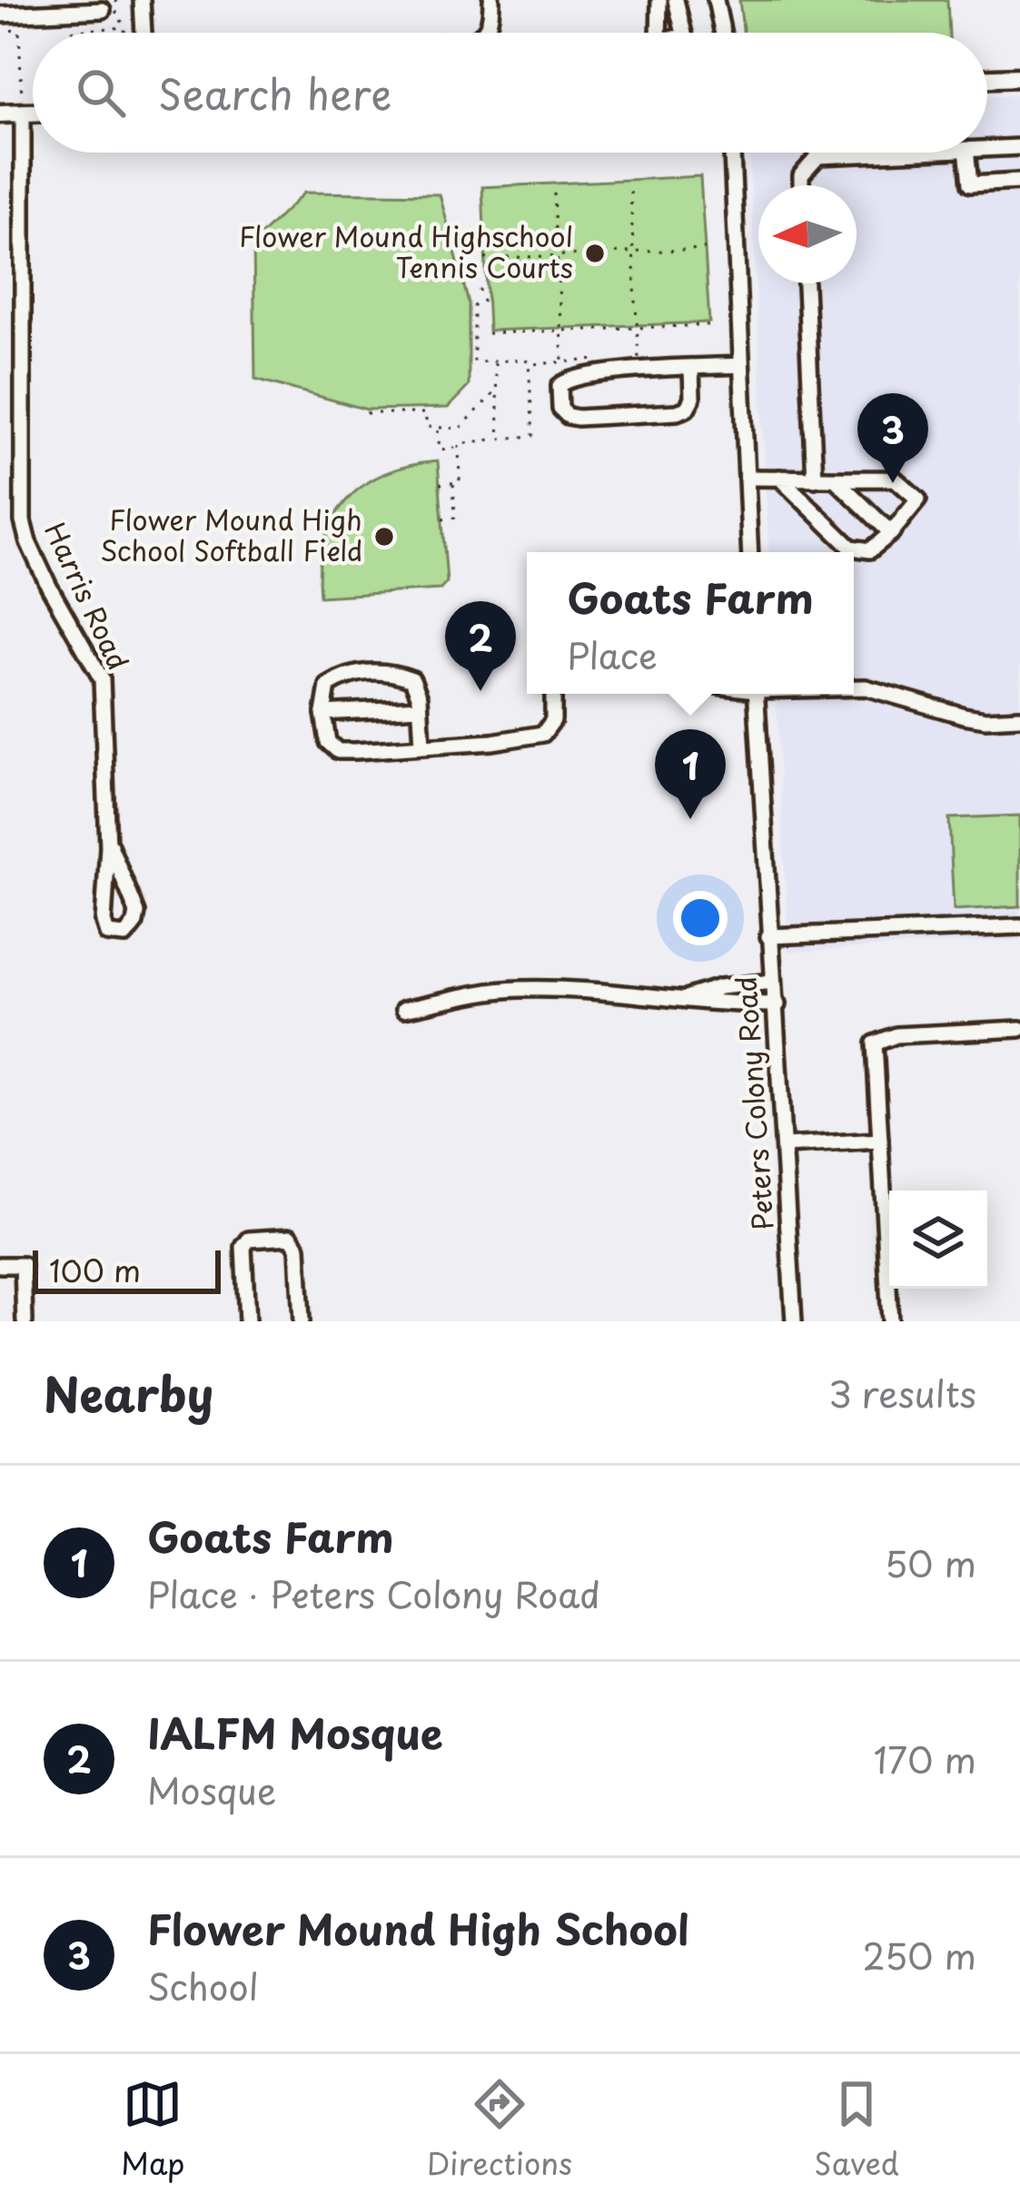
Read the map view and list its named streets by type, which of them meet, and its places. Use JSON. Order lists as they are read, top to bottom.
{
  "streets": {
    "street": ["Harris Road", "Peters Colony Road"]
  },
  "places": ["Flower Mound Highschool Tennis Courts", "Flower Mound High School Softball Field"],
  "scale_bar": "100 m",
  "north": "left",
  "page": {
    "search": "Search here",
    "pins": ["3", "2", "1"],
    "popup": ["Goats Farm", "Place"],
    "scale": "100 m",
    "heading": ["Nearby", "3 results"],
    "list": [
      {
        "mark": "1",
        "name": "Goats Farm",
        "note": "Place · Peters Colony Road",
        "value": "50 m"
      },
      {
        "mark": "2",
        "name": "IALFM Mosque",
        "note": "Mosque",
        "value": "170 m"
      },
      {
        "mark": "3",
        "name": "Flower Mound High School",
        "note": "School",
        "value": "250 m"
      }
    ],
    "nav": ["Map", "Directions", "Saved"]
  }
}
